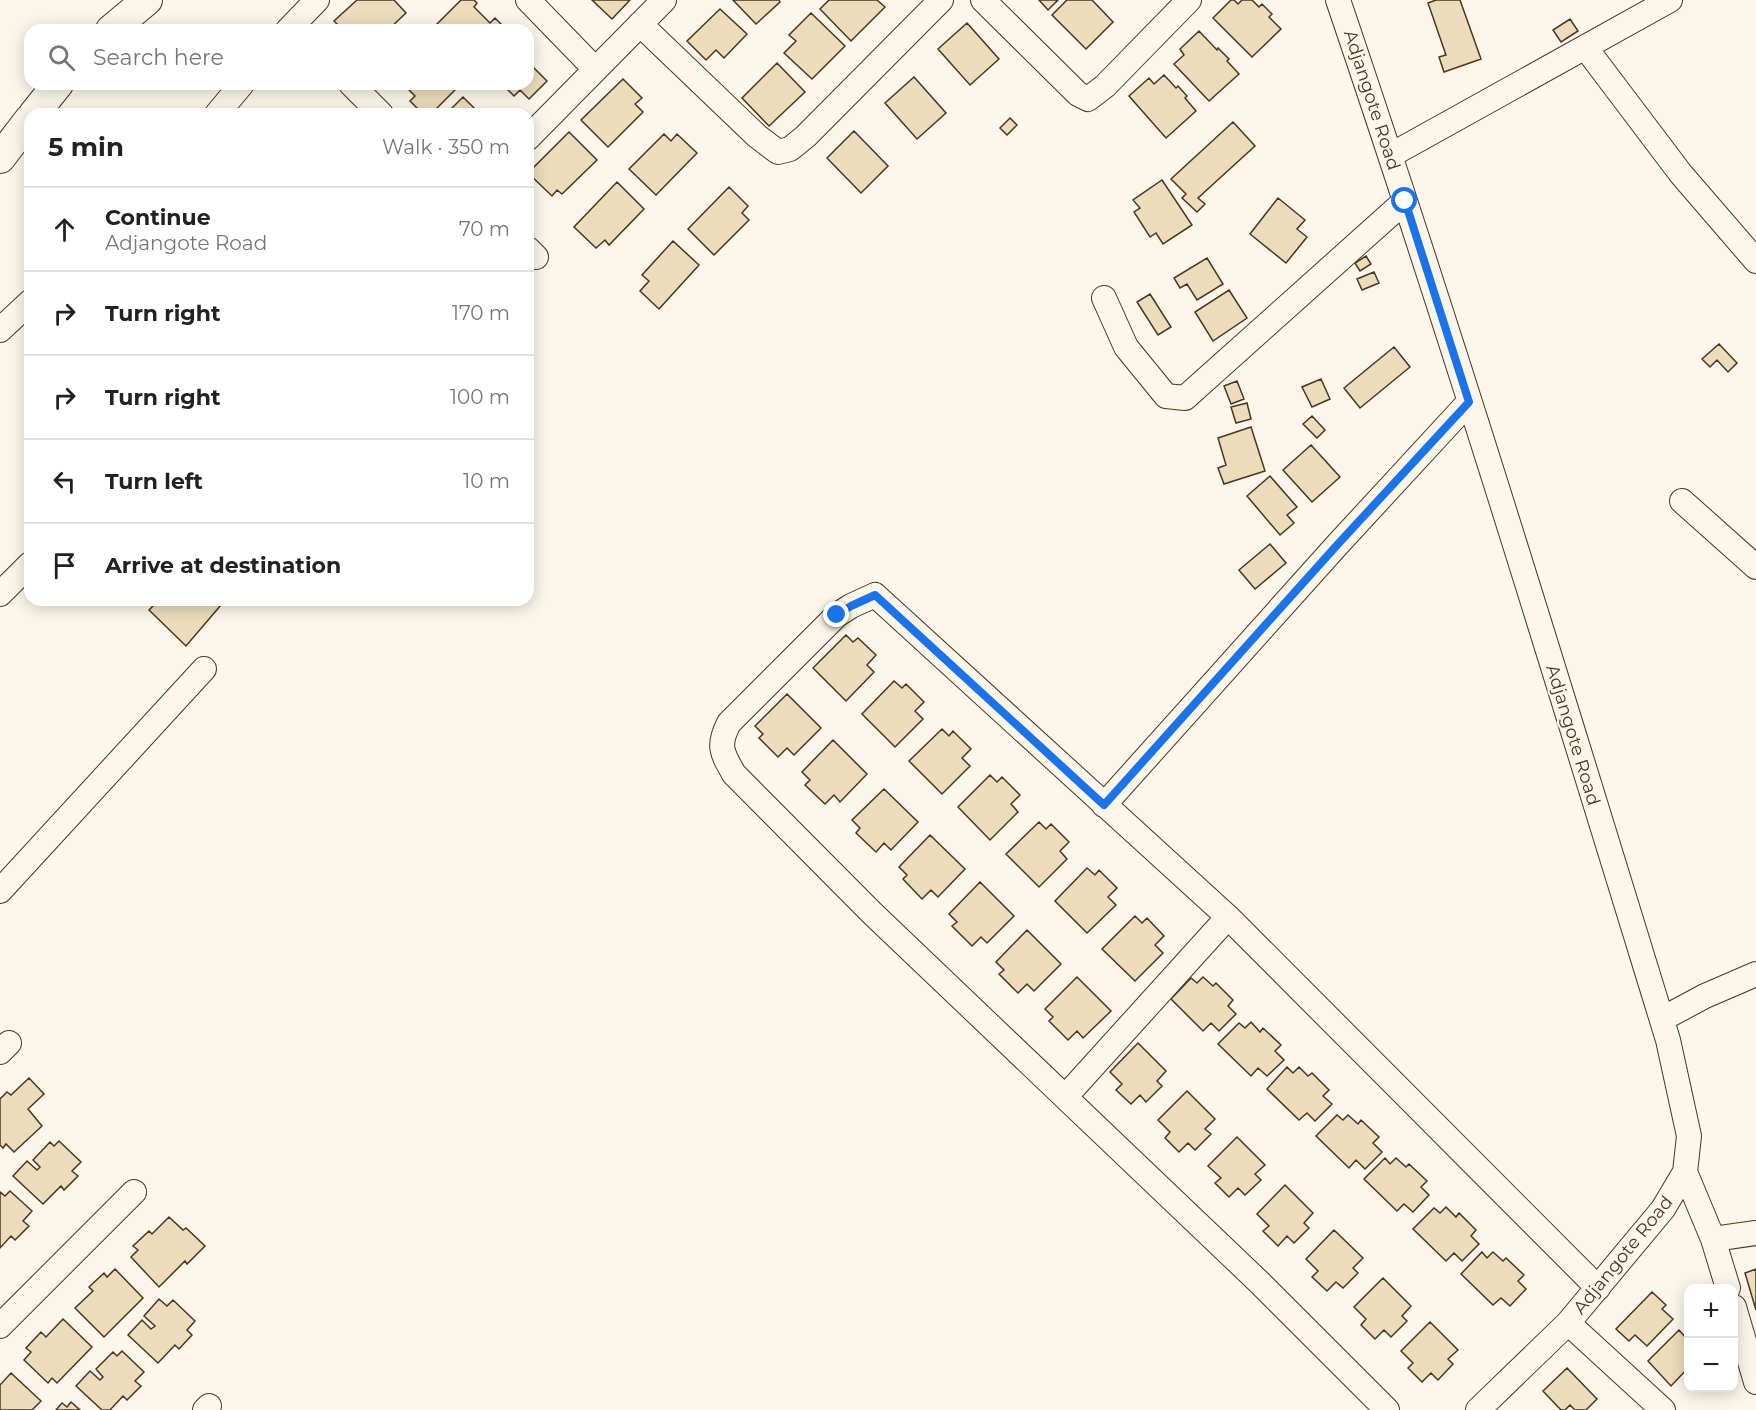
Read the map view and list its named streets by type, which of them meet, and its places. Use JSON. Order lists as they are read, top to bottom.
{
  "streets": {
    "street": ["Adjangote Road"]
  },
  "page": {
    "search": "Search here",
    "heading": ["5 min", "Walk · 350 m"],
    "list": [
      ["Continue", "Adjangote Road", "70 m"],
      ["Turn right", "170 m"],
      ["Turn right", "100 m"],
      ["Turn left", "10 m"],
      "Arrive at destination"
    ],
    "map_buttons": ["+", "−"]
  }
}
